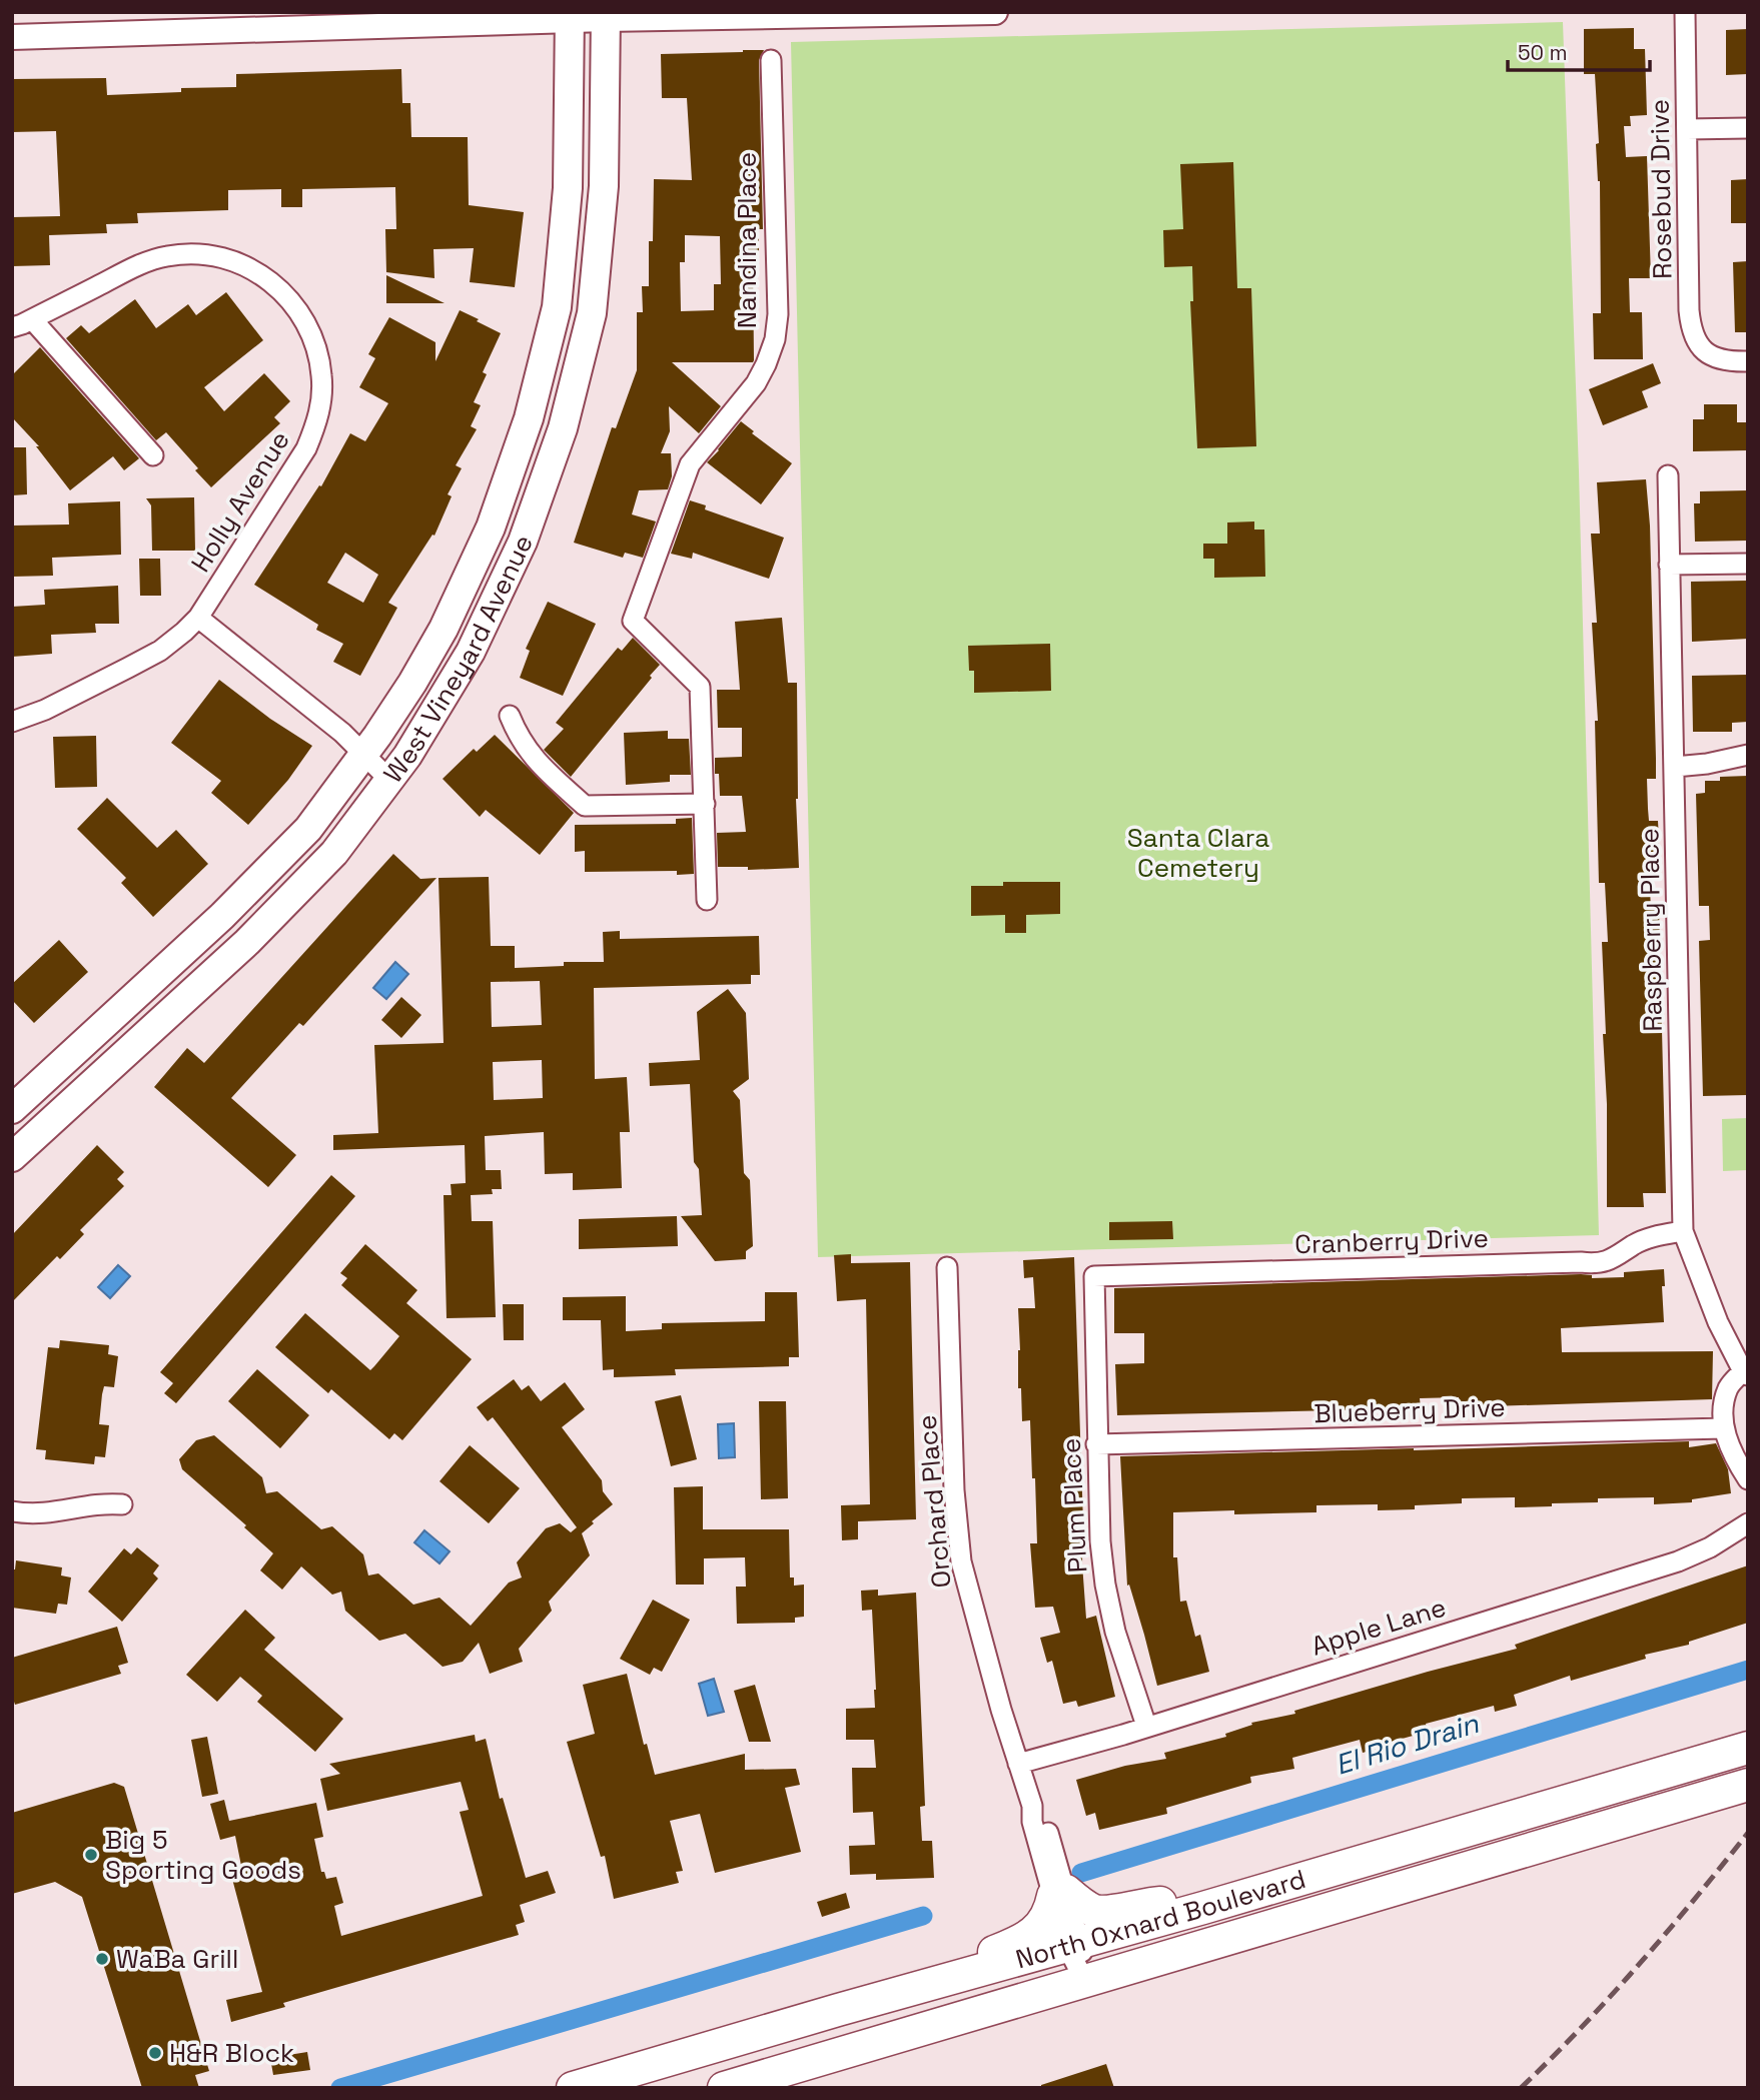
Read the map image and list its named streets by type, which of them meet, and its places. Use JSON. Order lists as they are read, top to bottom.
{
  "streets": {
    "main road": ["West Vineyard Avenue", "North Oxnard Boulevard"],
    "street": [
      "Rosebud Drive",
      "Nandina Place",
      "Holly Avenue",
      "Raspberry Place",
      "Cranberry Drive",
      "Blueberry Drive",
      "Orchard Place",
      "Plum Place",
      "Apple Lane"
    ]
  },
  "crossings": [
    ["Raspberry Place", "Cranberry Drive"],
    ["Raspberry Place", "Blueberry Drive"],
    ["Cranberry Drive", "Plum Place"],
    ["Blueberry Drive", "Plum Place"],
    ["Orchard Place", "Apple Lane"],
    ["Orchard Place", "North Oxnard Boulevard"],
    ["Plum Place", "Apple Lane"]
  ],
  "water": ["El Rio Drain"],
  "parks": ["Santa Clara Cemetery"],
  "places": ["Big 5 Sporting Goods", "WaBa Grill", "H&R Block"],
  "scale_bar": "50 m"
}
